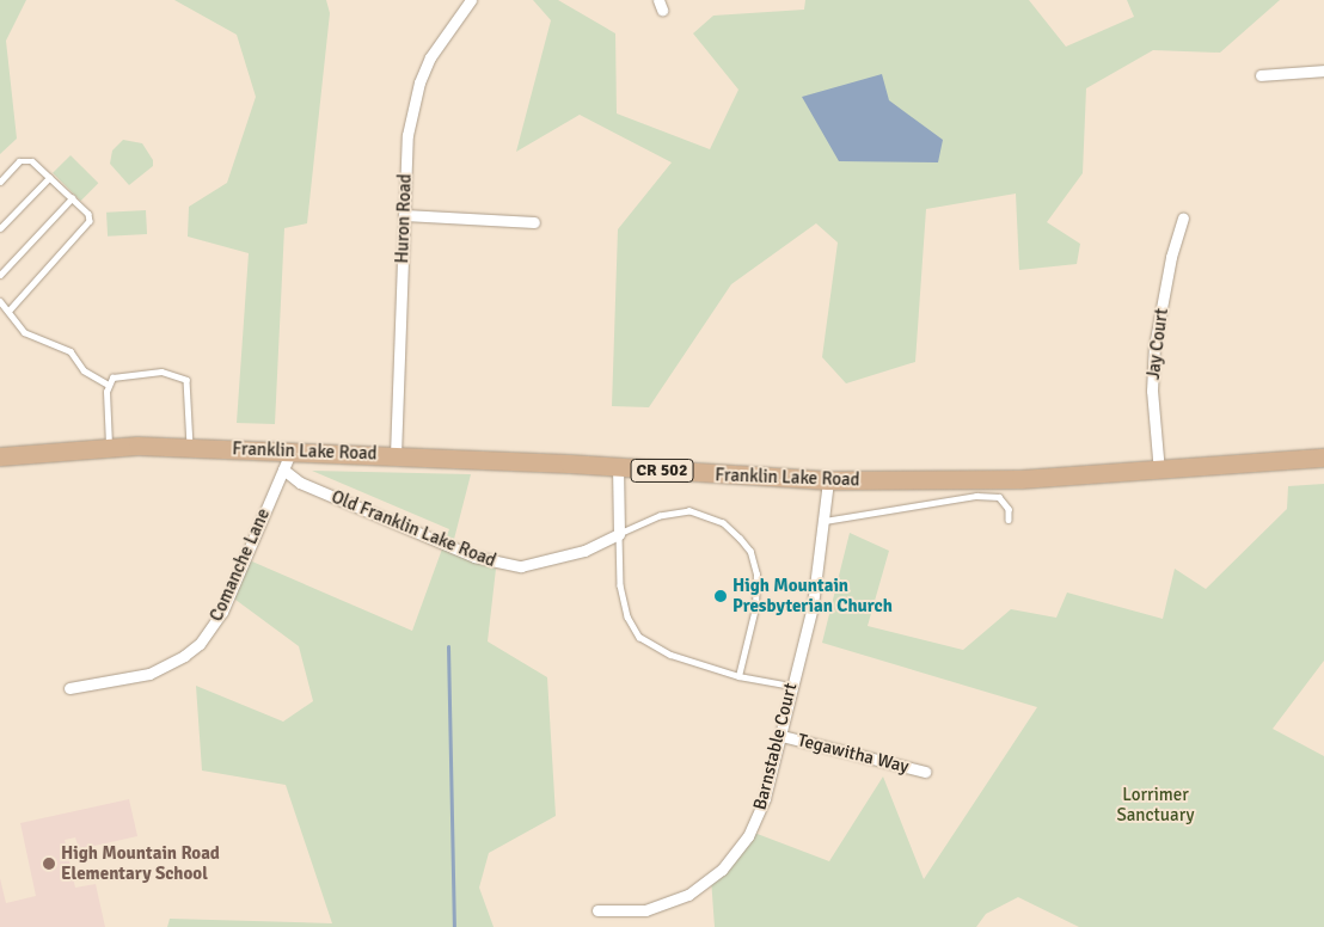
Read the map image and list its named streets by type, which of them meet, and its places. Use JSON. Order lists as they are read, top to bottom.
{
  "streets": {
    "main road": ["Franklin Lake Road", "CR 502"],
    "street": [
      "Huron Road",
      "Jay Court",
      "Old Franklin Lake Road",
      "Comanche Lane",
      "Barnstable Court",
      "Tegawitha Way"
    ]
  },
  "crossings": [
    ["Huron Road", "Franklin Lake Road"],
    ["Jay Court", "Franklin Lake Road"],
    ["Franklin Lake Road", "Old Franklin Lake Road"],
    ["Franklin Lake Road", "Comanche Lane"],
    ["Franklin Lake Road", "Barnstable Court"],
    ["Old Franklin Lake Road", "Comanche Lane"],
    ["Barnstable Court", "Tegawitha Way"]
  ],
  "parks": ["Lorrimer Sanctuary"],
  "places": ["High Mountain Presbyterian Church", "High Mountain Road Elementary School"]
}
